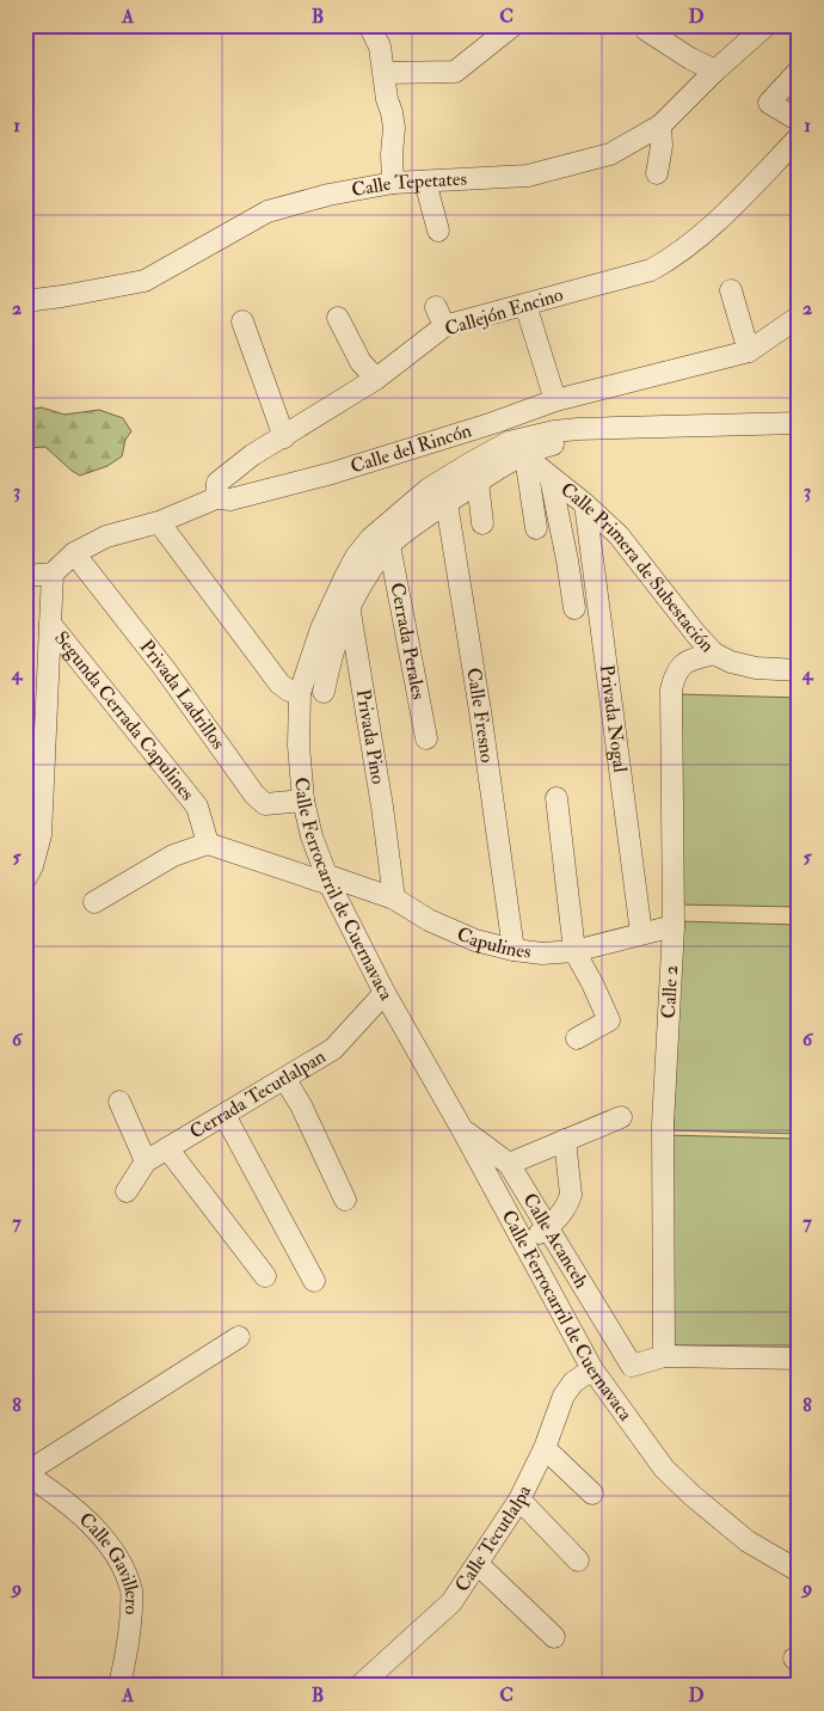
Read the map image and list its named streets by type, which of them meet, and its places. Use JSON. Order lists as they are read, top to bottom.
{
  "streets": {
    "street": [
      "Calle Tepetates",
      "Callejón Encino",
      "Calle del Rincón",
      "Calle Primera de Subestación",
      "Cerrada Perales",
      "Privada Ladrillos",
      "Calle Fresno",
      "Segunda Cerrada Capulines",
      "Privada Nogal",
      "Privada Pino",
      "Calle Ferrocarril de Cuernavaca",
      "Capulines",
      "Calle 2",
      "Cerrada Tecutlalpan",
      "Calle Acanceh",
      "Calle Tecutlalpa",
      "Calle Gavillero"
    ]
  },
  "crossings": [
    ["Callejón Encino", "Calle del Rincón"],
    ["Calle del Rincón", "Calle Primera de Subestación"],
    ["Calle del Rincón", "Privada Ladrillos"],
    ["Calle Primera de Subestación", "Privada Nogal"],
    ["Calle Primera de Subestación", "Calle Ferrocarril de Cuernavaca"],
    ["Calle Primera de Subestación", "Calle 2"],
    ["Cerrada Perales", "Calle Ferrocarril de Cuernavaca"],
    ["Privada Ladrillos", "Calle Ferrocarril de Cuernavaca"],
    ["Calle Fresno", "Calle Ferrocarril de Cuernavaca"],
    ["Calle Fresno", "Capulines"],
    ["Privada Nogal", "Capulines"],
    ["Privada Pino", "Calle Ferrocarril de Cuernavaca"],
    ["Privada Pino", "Capulines"],
    ["Calle Ferrocarril de Cuernavaca", "Capulines"],
    ["Calle Ferrocarril de Cuernavaca", "Cerrada Tecutlalpan"],
    ["Calle Ferrocarril de Cuernavaca", "Calle Acanceh"],
    ["Calle Ferrocarril de Cuernavaca", "Calle Tecutlalpa"],
    ["Capulines", "Calle 2"],
    ["Calle 2", "Calle Acanceh"]
  ],
  "grid": {
    "columns": [
      "A",
      "B",
      "C",
      "D"
    ],
    "rows": [
      "1",
      "2",
      "3",
      "4",
      "5",
      "6",
      "7",
      "8",
      "9"
    ]
  }
}
